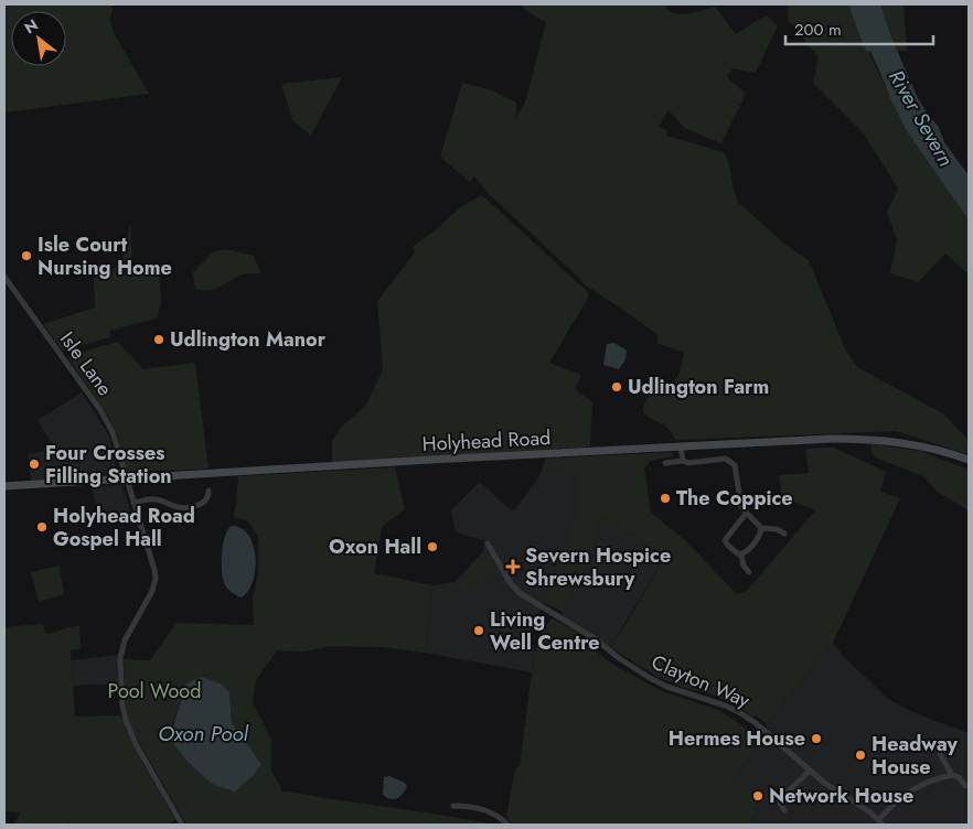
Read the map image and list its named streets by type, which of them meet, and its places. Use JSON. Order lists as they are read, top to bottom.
{
  "streets": {
    "main road": ["Holyhead Road"],
    "street": ["Isle Lane", "Clayton Way"]
  },
  "crossings": [
    ["Isle Lane", "Holyhead Road"]
  ],
  "water": ["River Severn", "Oxon Pool"],
  "parks": ["Pool Wood"],
  "places": {
    "other": [
      "Isle Court Nursing Home",
      "Udlington Manor",
      "Udlington Farm",
      "Four Crosses Filling Station",
      "The Coppice",
      "Holyhead Road Gospel Hall",
      "Oxon Hall",
      "Living Well Centre",
      "Hermes House",
      "Headway House",
      "Network House"
    ],
    "health": ["Severn Hospice Shrewsbury"]
  },
  "scale_bar": "200 m",
  "north": "top left"
}
